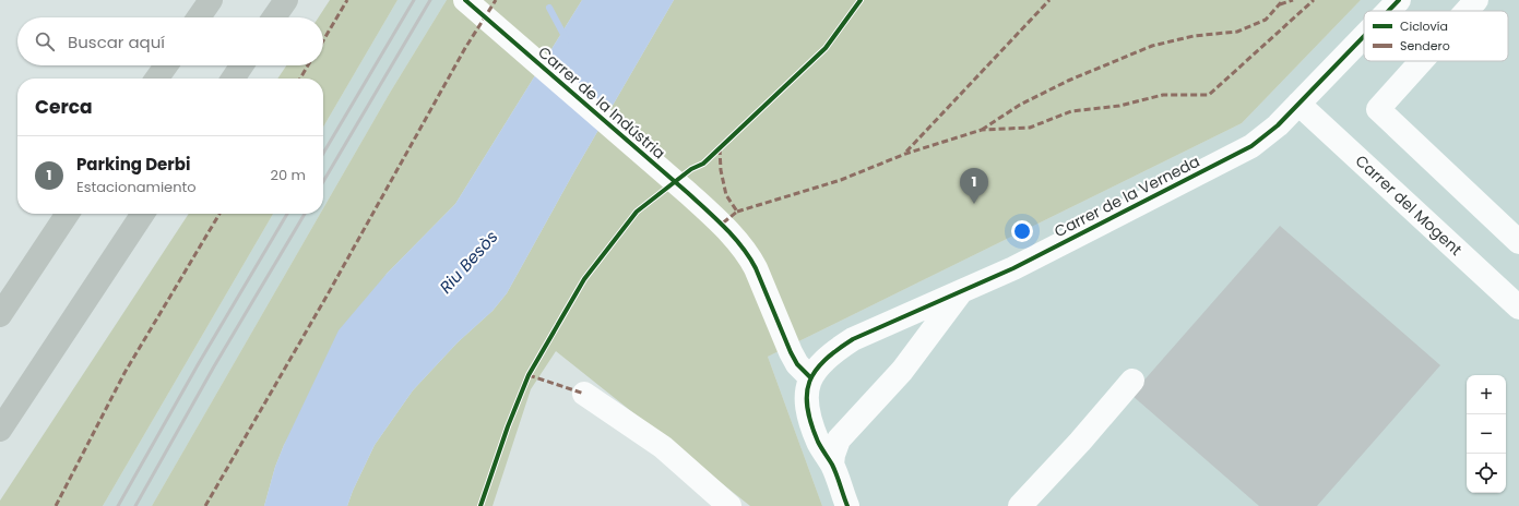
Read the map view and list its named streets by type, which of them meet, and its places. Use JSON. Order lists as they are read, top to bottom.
{
  "streets": {
    "street": ["Carrer de la Indústria", "Carrer de la Verneda", "Carrer del Mogent"]
  },
  "crossings": [
    ["Carrer de la Indústria", "Carrer de la Verneda"],
    ["Carrer de la Verneda", "Carrer del Mogent"]
  ],
  "water": ["Riu Besòs"],
  "legend": ["Ciclovía", "Sendero"],
  "page": {
    "search": "Buscar aquí",
    "heading": "Cerca",
    "list": [
      {
        "mark": "1",
        "name": "Parking Derbi",
        "note": "Estacionamiento",
        "value": "20 m"
      }
    ],
    "pins": "1",
    "map_buttons": ["+", "−"]
  }
}
